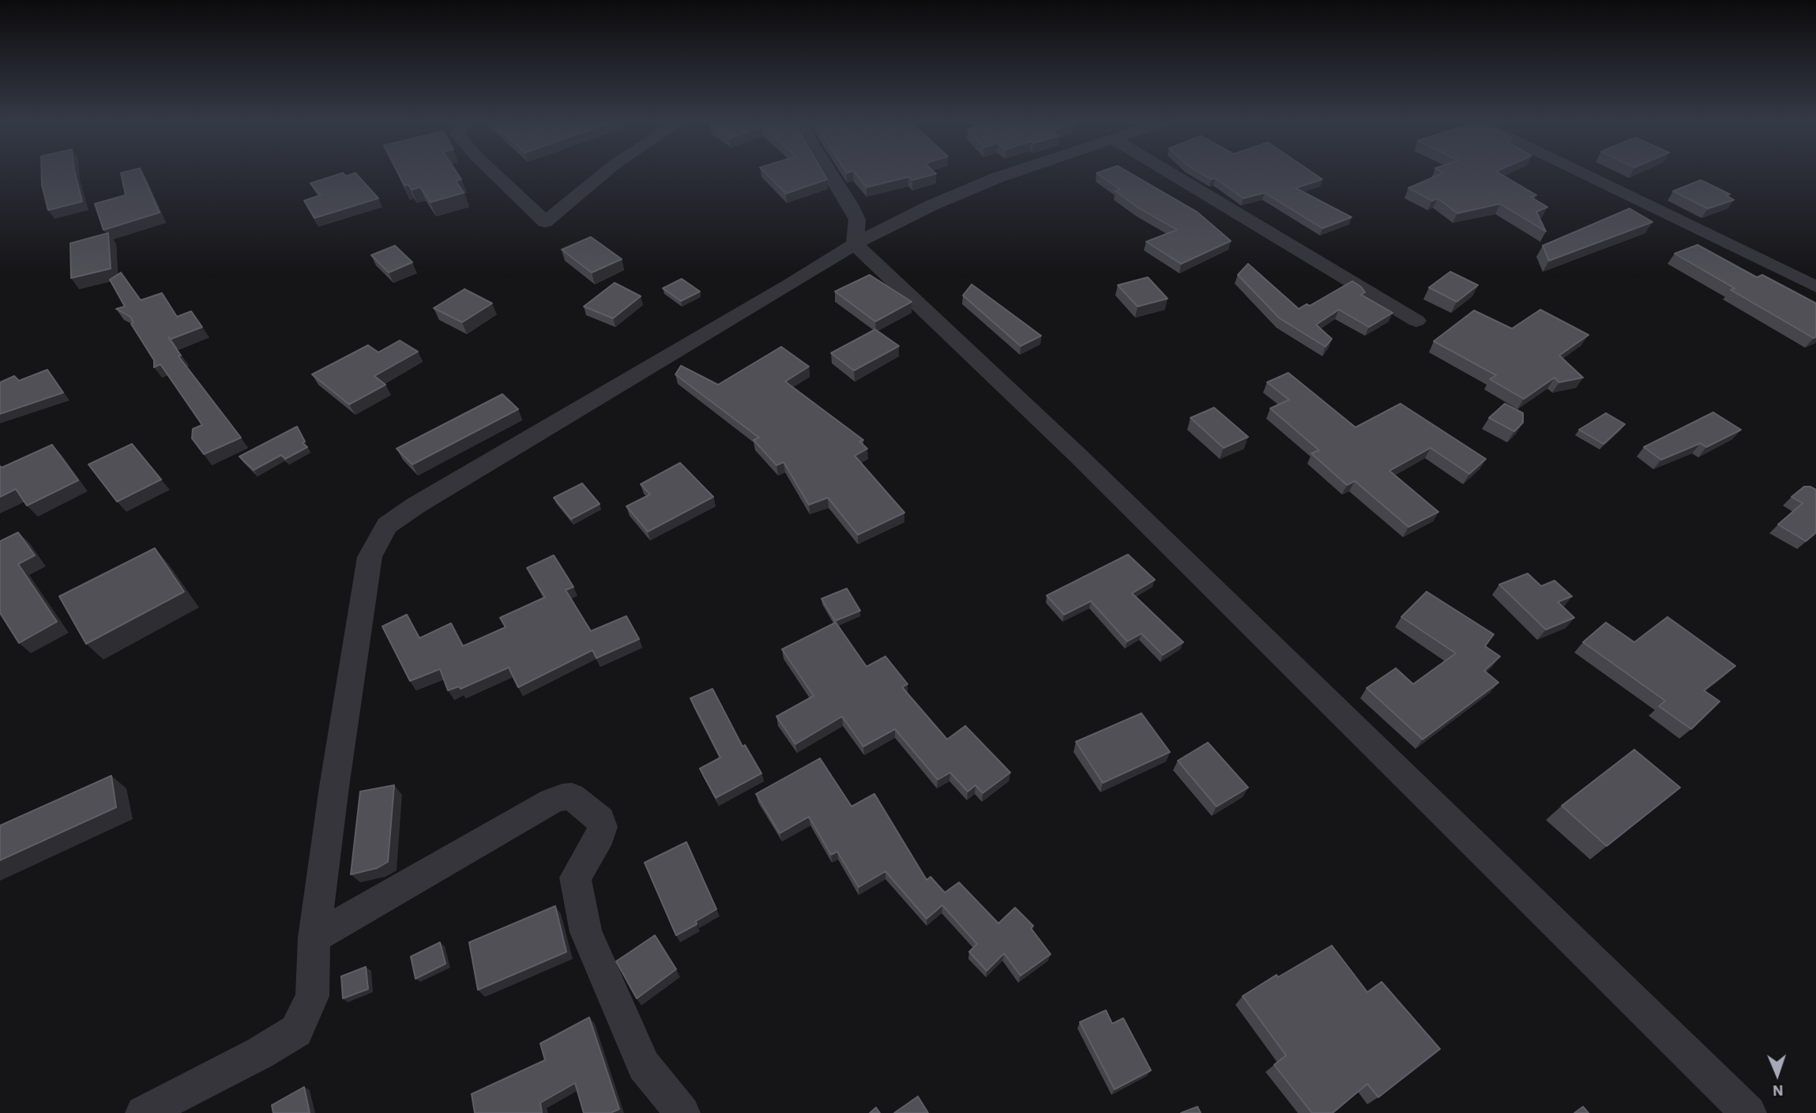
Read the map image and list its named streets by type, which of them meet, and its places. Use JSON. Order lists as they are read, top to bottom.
{
  "north": "bottom"
}
